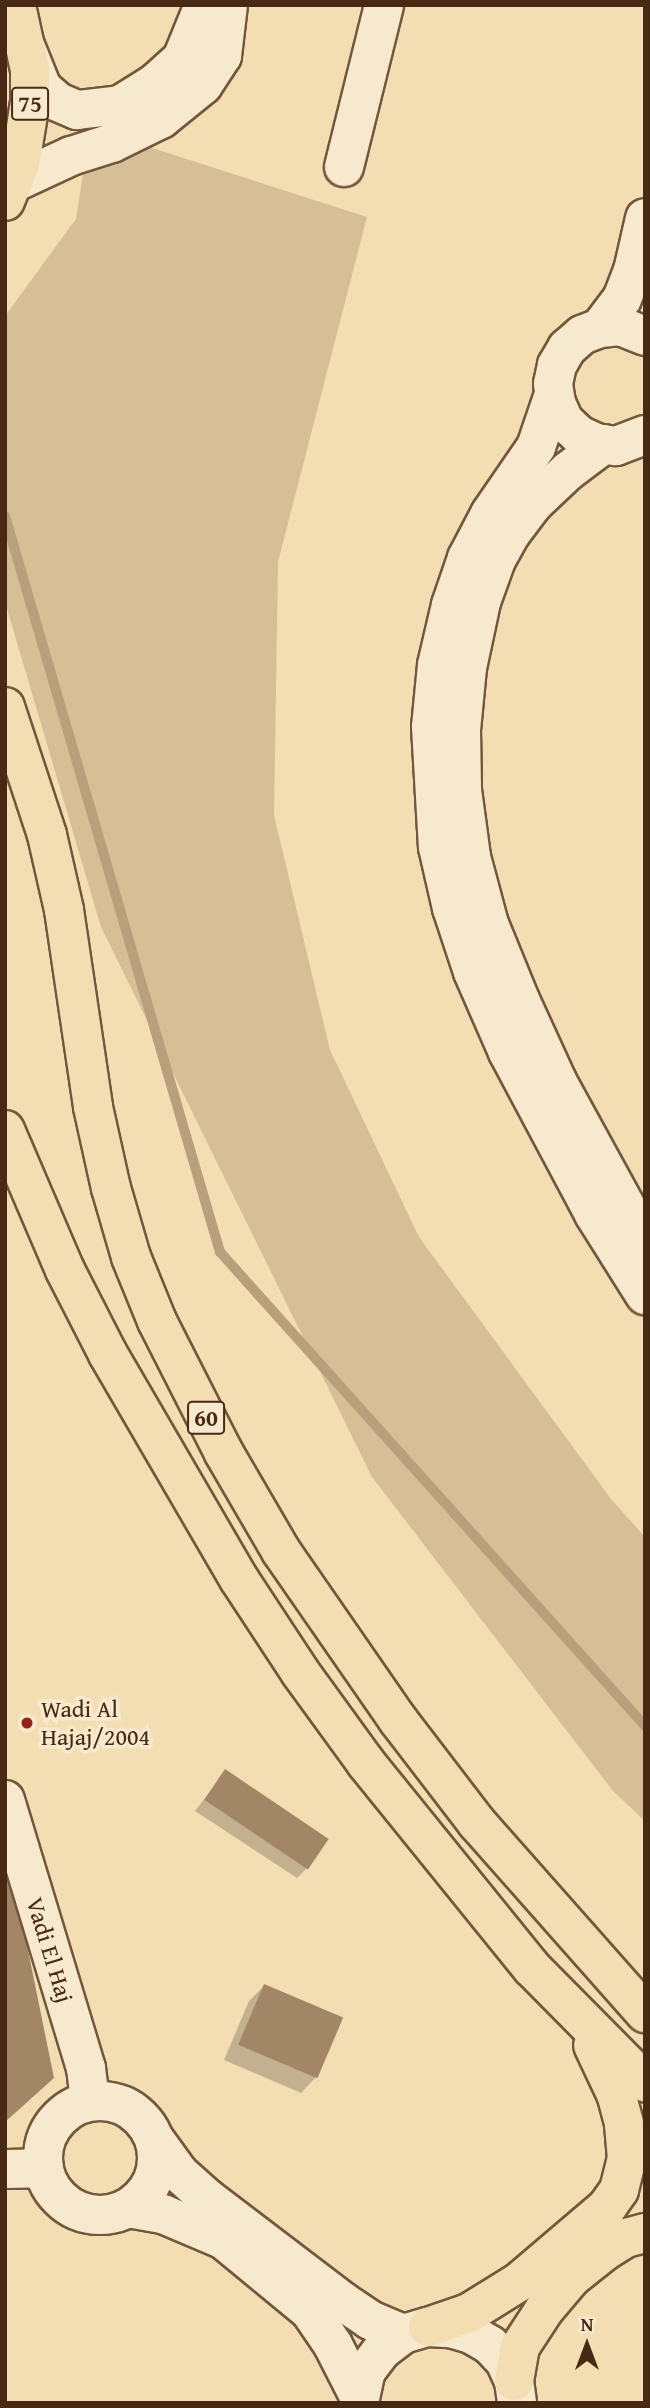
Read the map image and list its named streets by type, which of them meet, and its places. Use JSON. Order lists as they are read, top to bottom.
{
  "streets": {
    "highway": ["75", "60"],
    "street": ["Vadi El Haj"]
  },
  "places": ["Wadi Al Hajaj/2004"],
  "north": "top"
}
